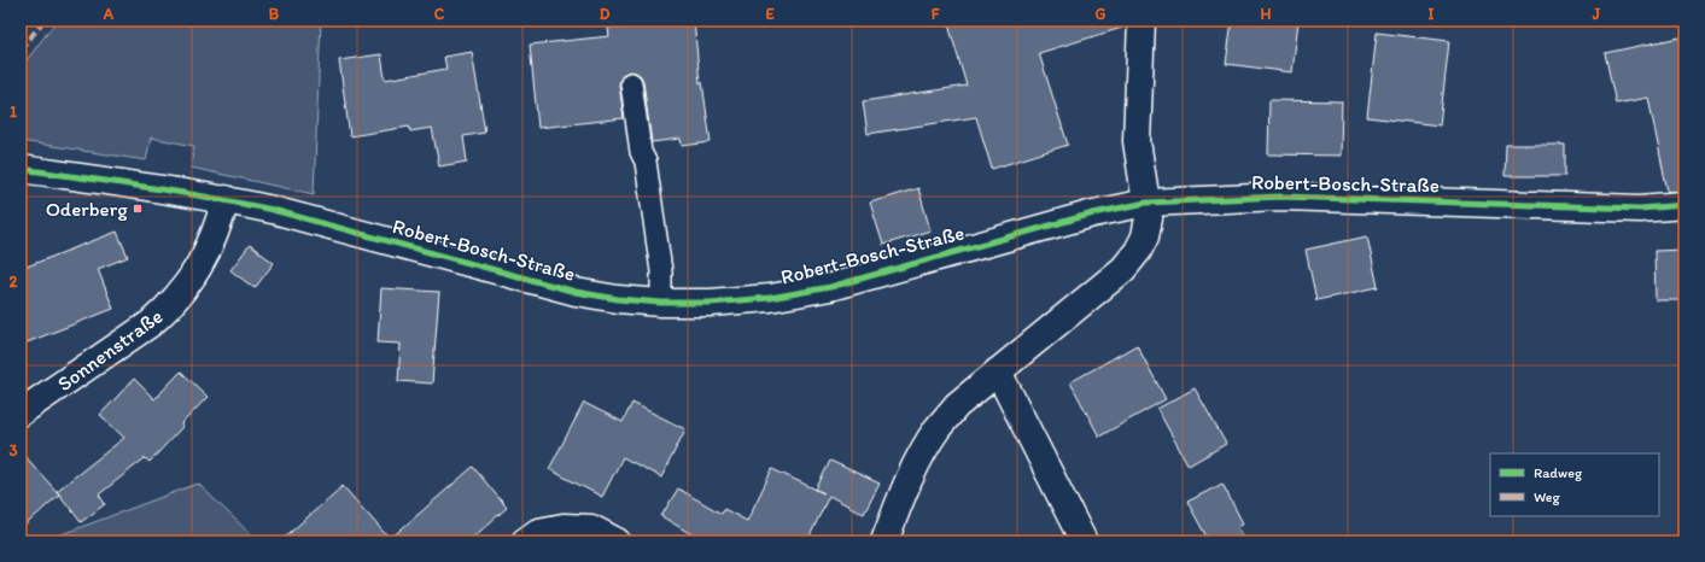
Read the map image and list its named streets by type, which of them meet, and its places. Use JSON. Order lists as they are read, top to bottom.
{
  "streets": {
    "main road": ["Robert-Bosch-Straße", "Sonnenstraße"]
  },
  "crossings": [
    ["Robert-Bosch-Straße", "Sonnenstraße"]
  ],
  "places": {
    "transit": ["Oderberg"]
  },
  "legend": ["Radweg", "Weg"],
  "grid": {
    "columns": [
      "A",
      "B",
      "C",
      "D",
      "E",
      "F",
      "G",
      "H",
      "I",
      "J"
    ],
    "rows": ["1", "2", "3"]
  }
}
